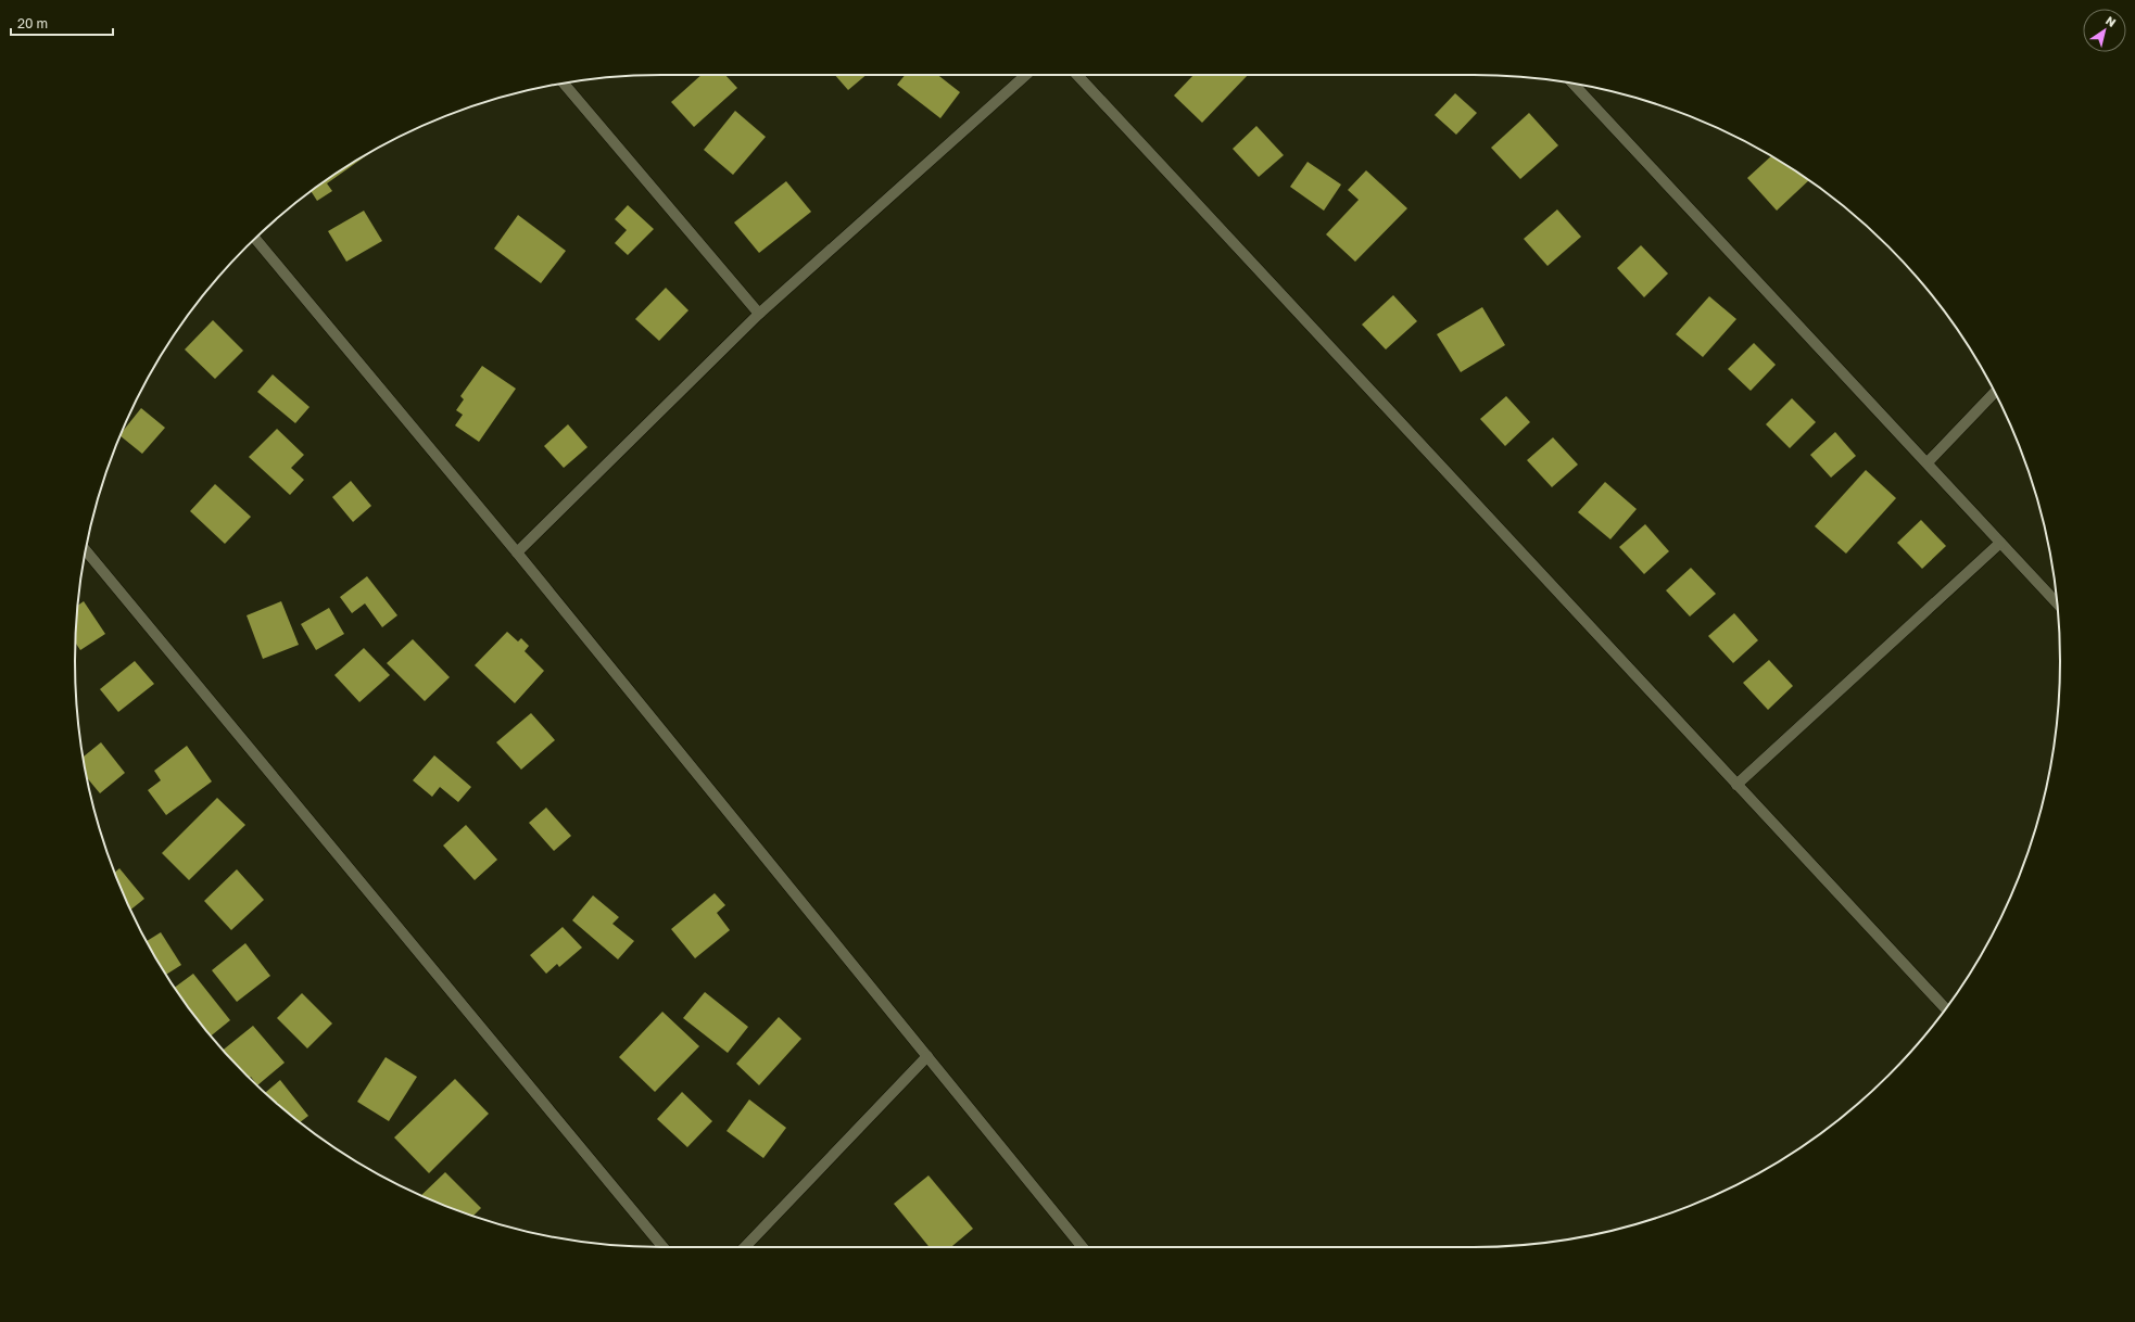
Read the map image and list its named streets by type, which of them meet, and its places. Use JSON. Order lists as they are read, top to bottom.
{
  "scale_bar": "20 m",
  "north": "top right"
}
